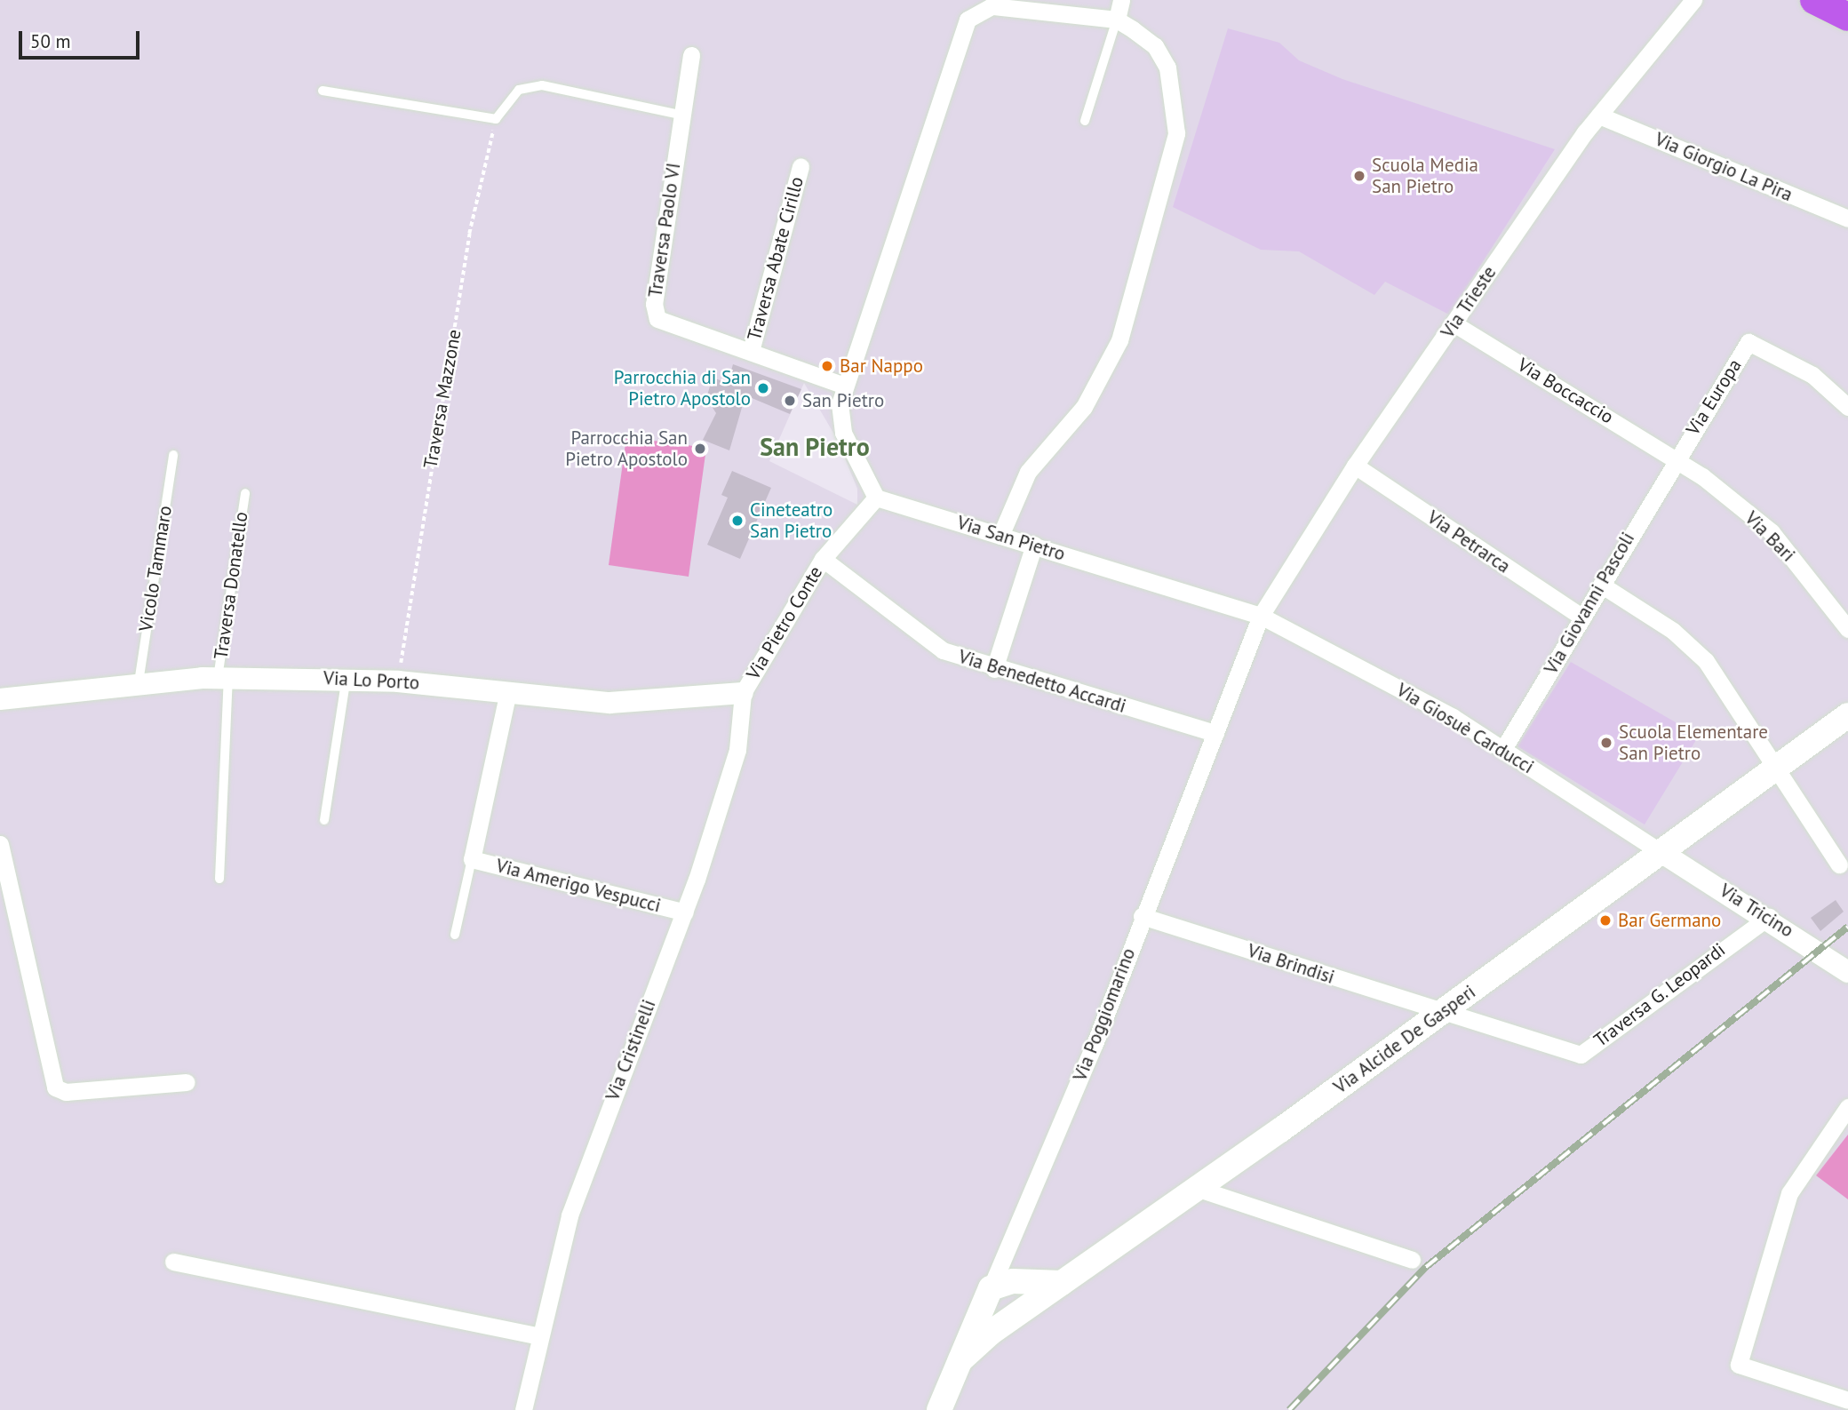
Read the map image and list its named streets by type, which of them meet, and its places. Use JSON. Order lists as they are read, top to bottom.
{
  "streets": {
    "main road": ["Via Poggiomarino", "Via Alcide De Gasperi"],
    "street": [
      "Via Giorgio La Pira",
      "Traversa Paolo VI",
      "Traversa Abate Cirillo",
      "Via Trieste",
      "Via Boccaccio",
      "Via Europa",
      "Via Bari",
      "Via San Pietro",
      "Via Petrarca",
      "Via Giovanni Pascoli",
      "Via Pietro Conte",
      "Via Lo Porto",
      "Via Benedetto Accardi",
      "Via Giosuè Carducci",
      "Via Amerigo Vespucci",
      "Via Tricino",
      "Via Brindisi",
      "Traversa G. Leopardi",
      "Via Cristinelli"
    ],
    "lane": ["Vicolo Tammaro", "Traversa Donatello"],
    "path": ["Traversa Mazzone"]
  },
  "crossings": [
    ["Via Giorgio La Pira", "Via Trieste"],
    ["Traversa Paolo VI", "Traversa Abate Cirillo"],
    ["Via Trieste", "Via Boccaccio"],
    ["Via Trieste", "Via San Pietro"],
    ["Via Trieste", "Via Petrarca"],
    ["Via Trieste", "Via Giosuè Carducci"],
    ["Via Trieste", "Via Poggiomarino"],
    ["Via Boccaccio", "Via Europa"],
    ["Via Boccaccio", "Via Bari"],
    ["Via Boccaccio", "Via Giovanni Pascoli"],
    ["Via Europa", "Via Bari"],
    ["Via Europa", "Via Giovanni Pascoli"],
    ["Traversa Mazzone", "Via Lo Porto"],
    ["Via Bari", "Via Giovanni Pascoli"],
    ["Via San Pietro", "Via Pietro Conte"],
    ["Via San Pietro", "Via Giosuè Carducci"],
    ["Via San Pietro", "Via Poggiomarino"],
    ["Via Petrarca", "Via Giovanni Pascoli"],
    ["Vicolo Tammaro", "Via Lo Porto"],
    ["Traversa Donatello", "Via Lo Porto"],
    ["Via Giovanni Pascoli", "Via Giosuè Carducci"],
    ["Via Pietro Conte", "Via Lo Porto"],
    ["Via Pietro Conte", "Via Benedetto Accardi"],
    ["Via Pietro Conte", "Via Cristinelli"],
    ["Via Lo Porto", "Via Amerigo Vespucci"],
    ["Via Lo Porto", "Via Cristinelli"],
    ["Via Benedetto Accardi", "Via Poggiomarino"],
    ["Via Giosuè Carducci", "Via Tricino"],
    ["Via Giosuè Carducci", "Via Poggiomarino"],
    ["Via Giosuè Carducci", "Via Alcide De Gasperi"],
    ["Via Amerigo Vespucci", "Via Cristinelli"],
    ["Via Tricino", "Traversa G. Leopardi"],
    ["Via Tricino", "Via Alcide De Gasperi"],
    ["Via Brindisi", "Traversa G. Leopardi"],
    ["Via Brindisi", "Via Poggiomarino"],
    ["Via Brindisi", "Via Alcide De Gasperi"],
    ["Traversa G. Leopardi", "Via Alcide De Gasperi"],
    ["Via Poggiomarino", "Via Alcide De Gasperi"]
  ],
  "districts": ["San Pietro"],
  "places": [
    "Scuola Media San Pietro",
    "Bar Nappo",
    "Parrocchia di San Pietro Apostolo",
    "San Pietro",
    "Parrocchia San Pietro Apostolo",
    "Cineteatro San Pietro",
    "Scuola Elementare San Pietro",
    "Bar Germano"
  ],
  "scale_bar": "50 m"
}
